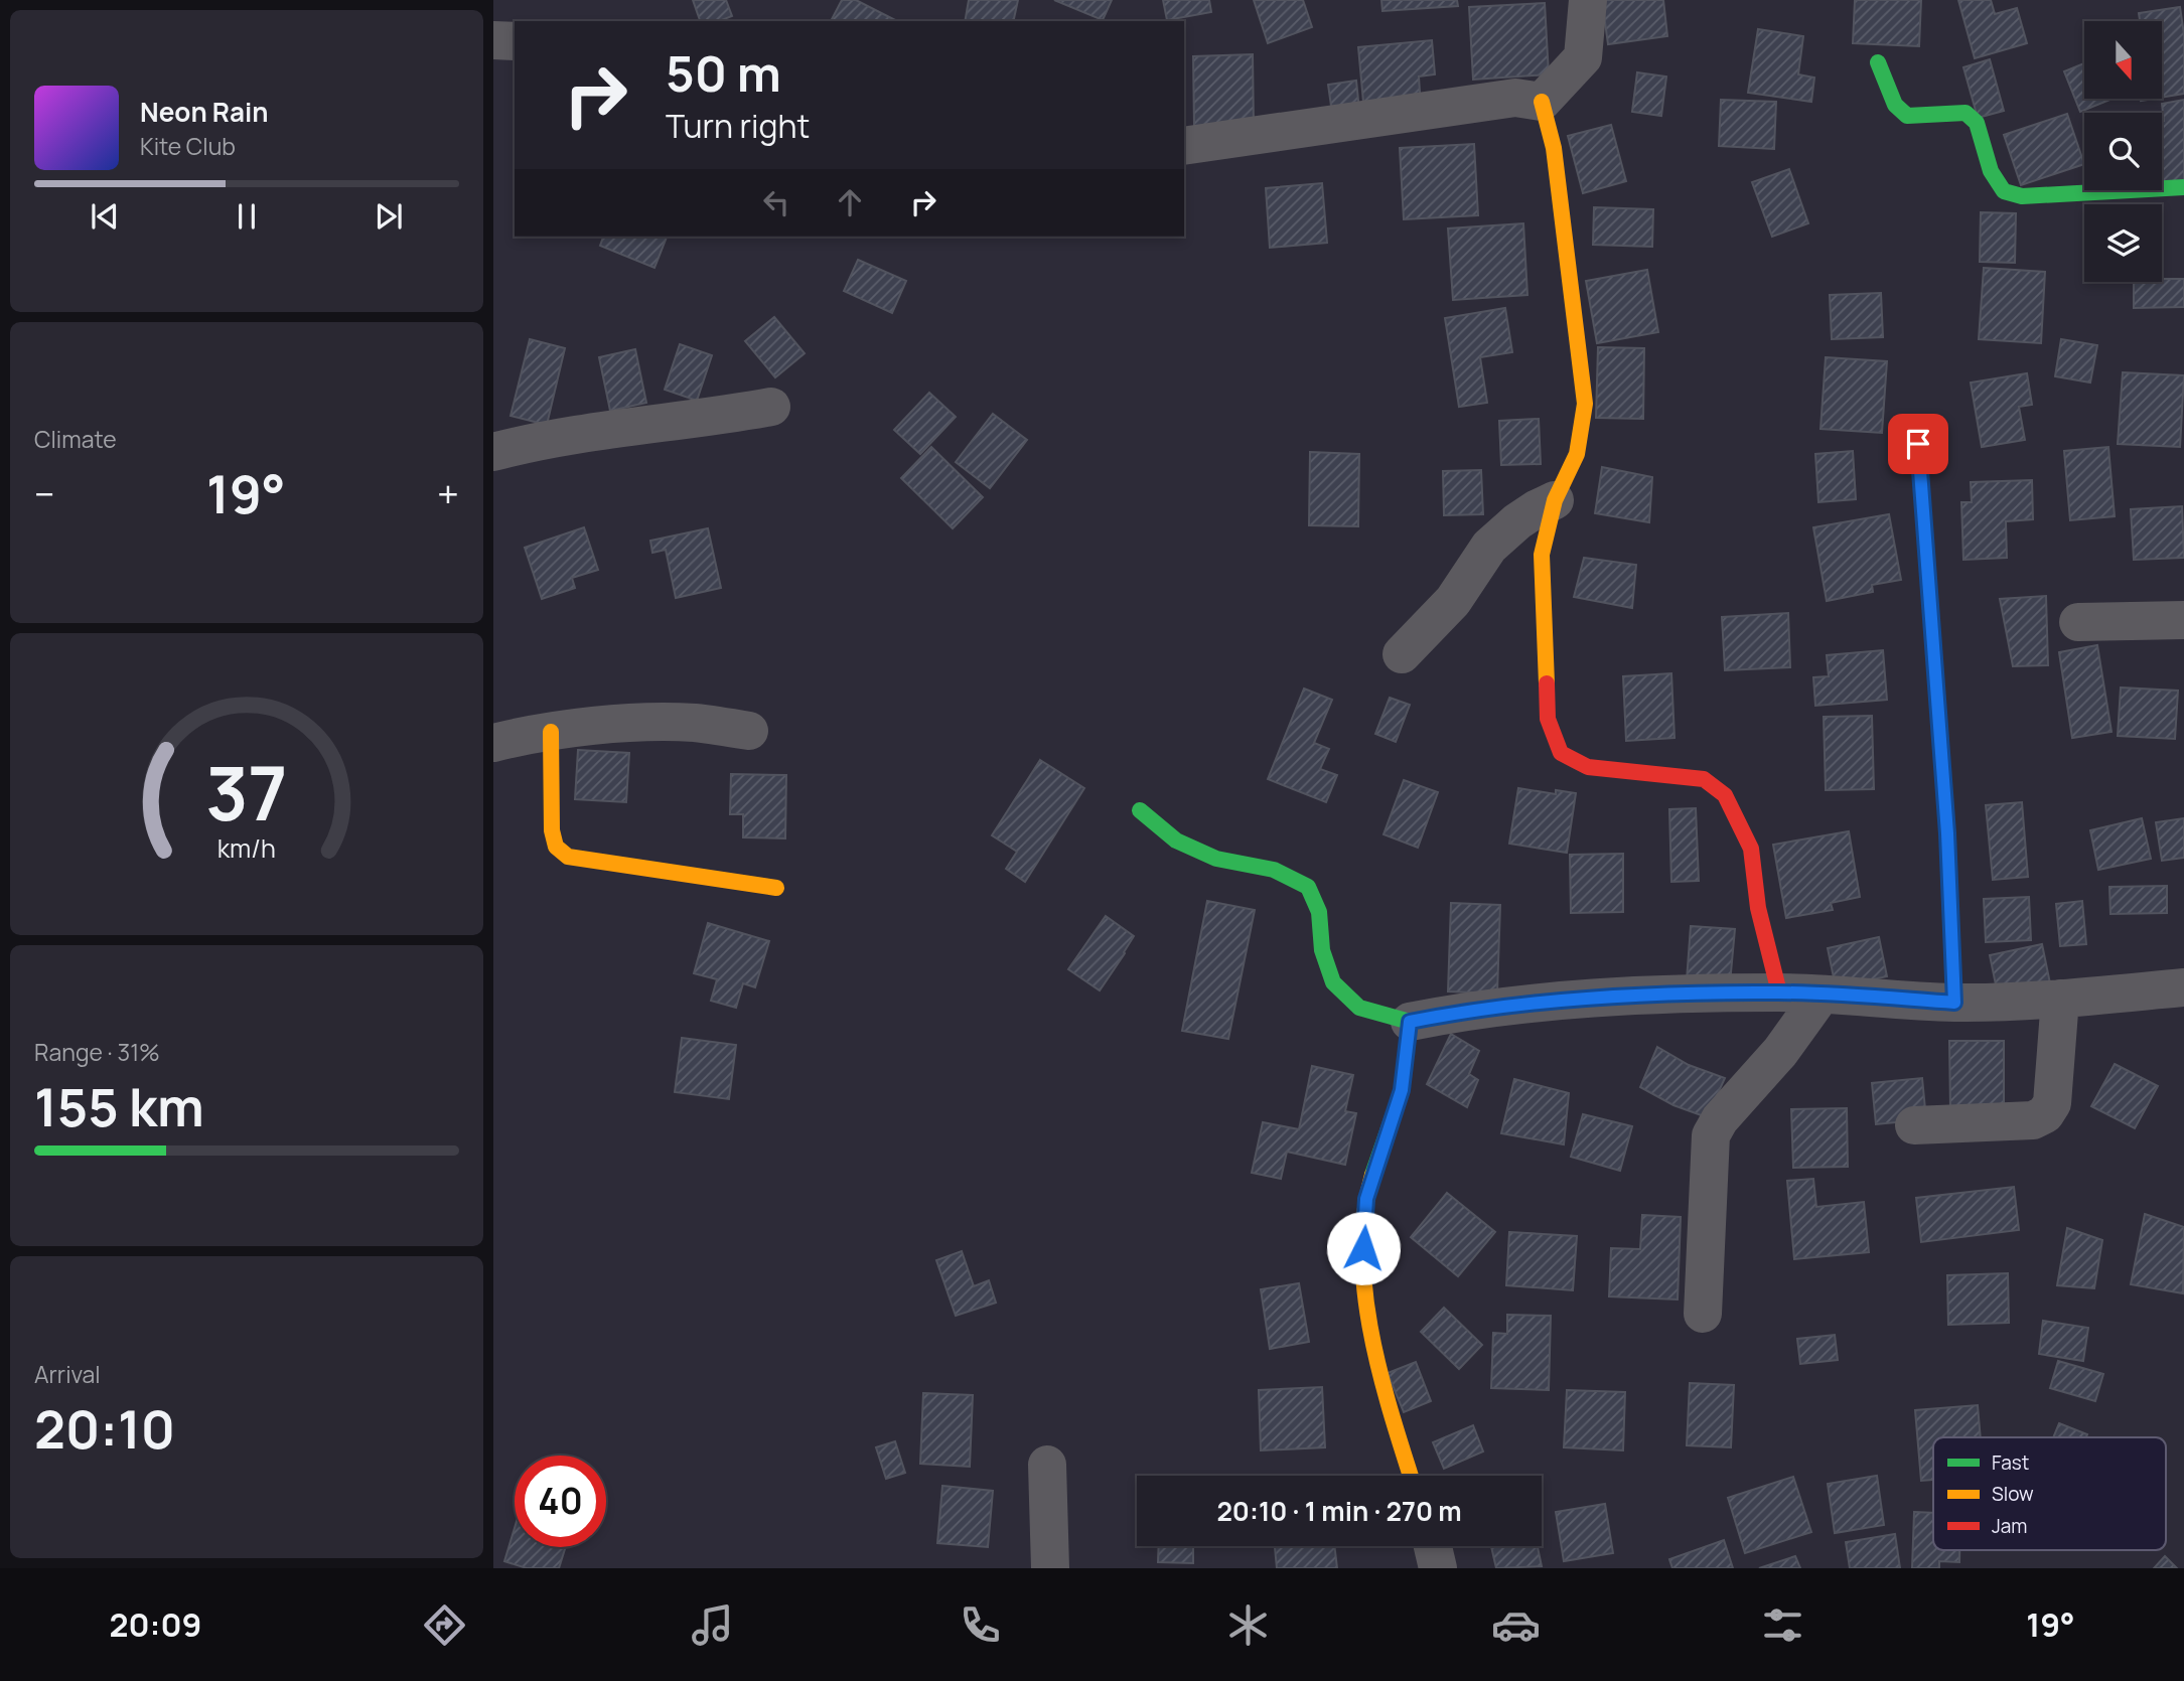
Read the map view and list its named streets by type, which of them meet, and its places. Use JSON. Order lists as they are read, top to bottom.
{
  "legend": ["Fast", "Slow", "Jam"],
  "north": "bottom",
  "page": {
    "turn": ["50 m", "Turn right"],
    "song": ["Neon Rain", "Kite Club"],
    "tile": [
      "Climate",
      ["Range · 31%", "155 km"],
      ["Arrival", "20:10"]
    ],
    "heat": ["−", "19°", "+"],
    "limit": "40",
    "trip": "20:10 · 1 min · 270 m",
    "tabs": ["20:09", "19°"],
    "gauge": ["37", "km/h"]
  }
}
